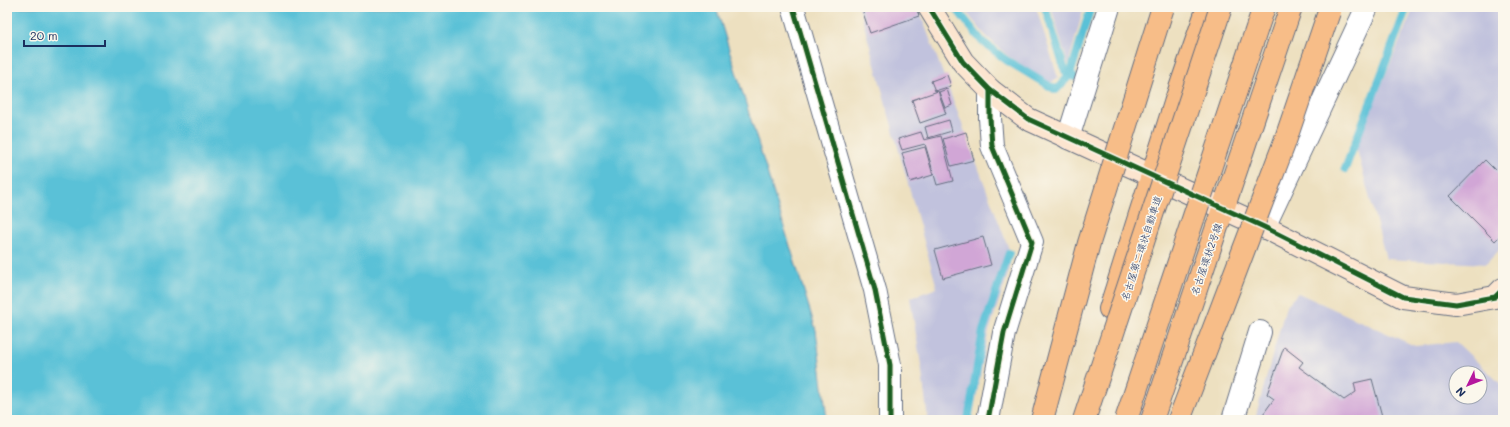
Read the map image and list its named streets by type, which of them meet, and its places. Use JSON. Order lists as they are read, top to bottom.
{
  "streets": {
    "highway": ["名古屋第二環状自動車道", "名古屋環状2号線"]
  },
  "scale_bar": "20 m",
  "north": "bottom left"
}
